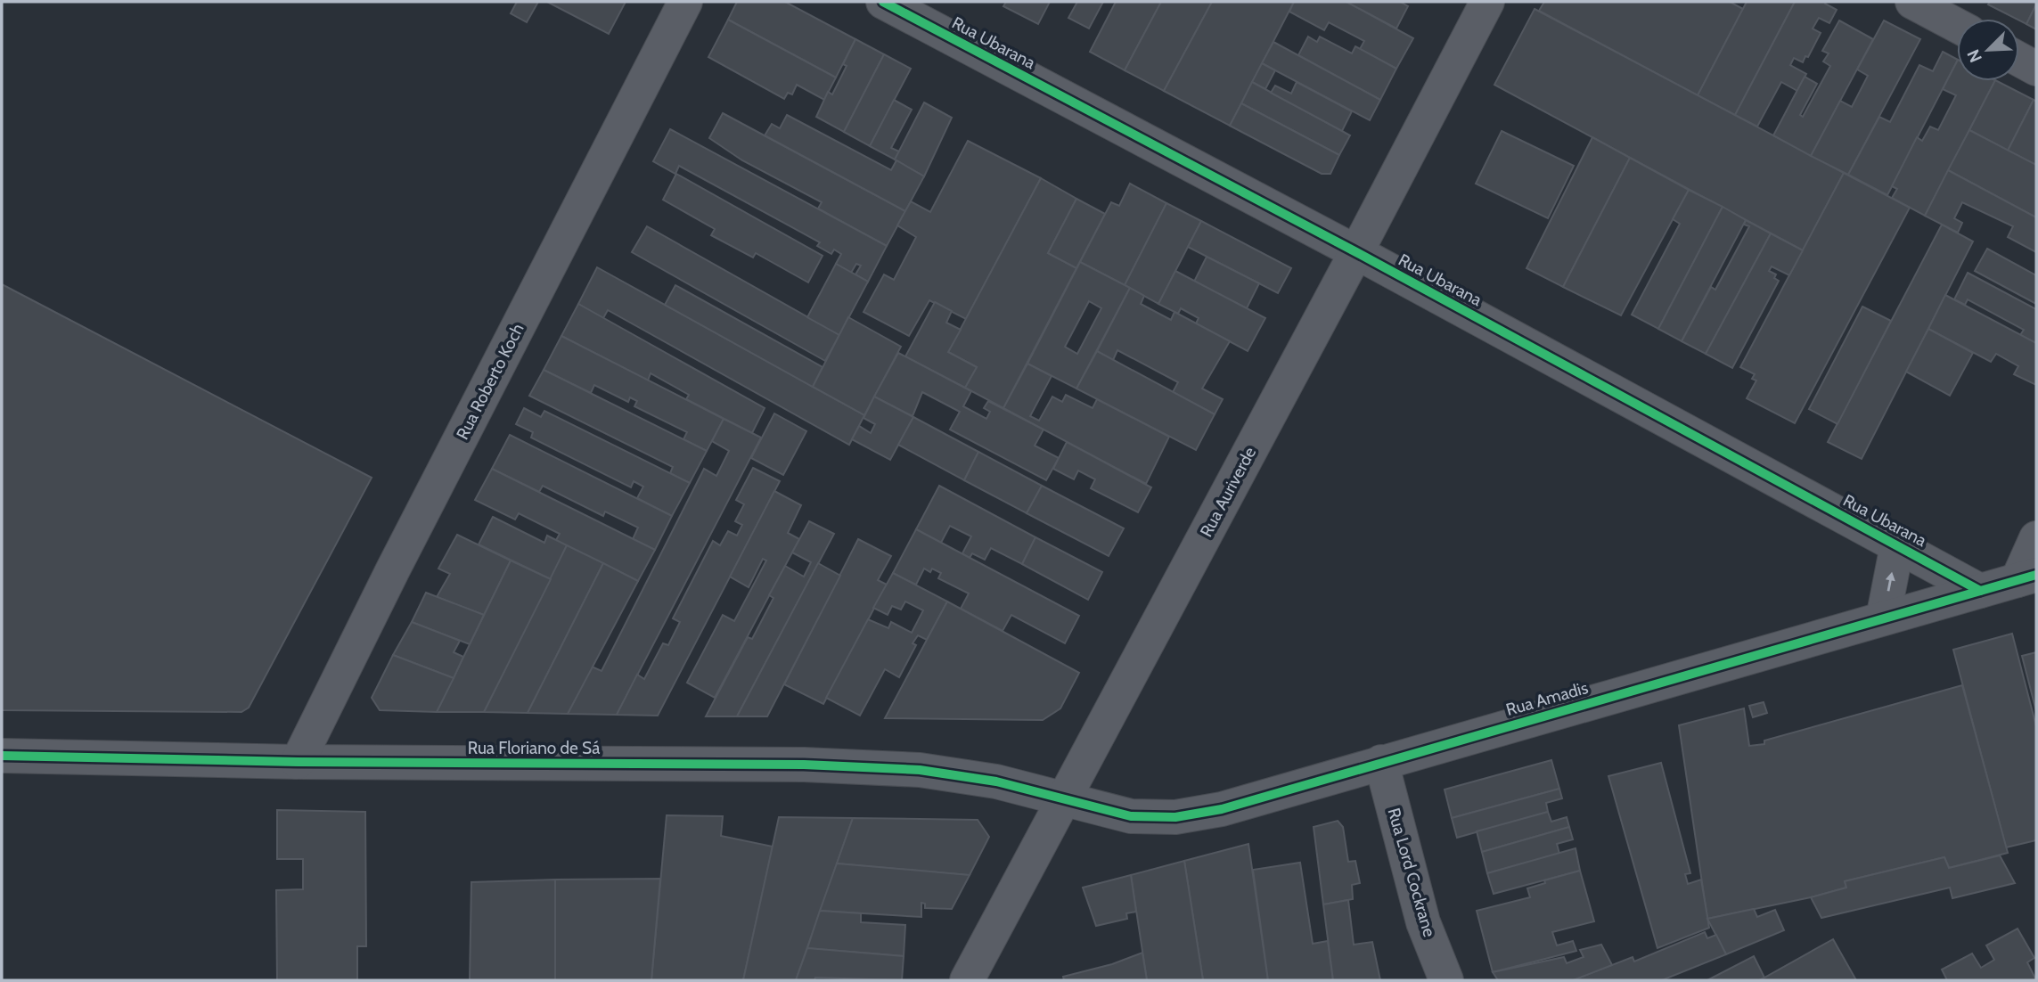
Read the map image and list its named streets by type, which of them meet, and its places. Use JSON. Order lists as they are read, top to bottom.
{
  "streets": {
    "street": [
      "Rua Ubarana",
      "Rua Roberto Koch",
      "Rua Auriverde",
      "Rua Amadis",
      "Rua Floriano de Sá",
      "Rua Lord Cockrane"
    ]
  },
  "crossings": [
    ["Rua Ubarana", "Rua Auriverde"],
    ["Rua Ubarana", "Rua Amadis"],
    ["Rua Roberto Koch", "Rua Floriano de Sá"],
    ["Rua Auriverde", "Rua Amadis"],
    ["Rua Auriverde", "Rua Floriano de Sá"],
    ["Rua Amadis", "Rua Floriano de Sá"],
    ["Rua Amadis", "Rua Lord Cockrane"]
  ],
  "north": "bottom left"
}
